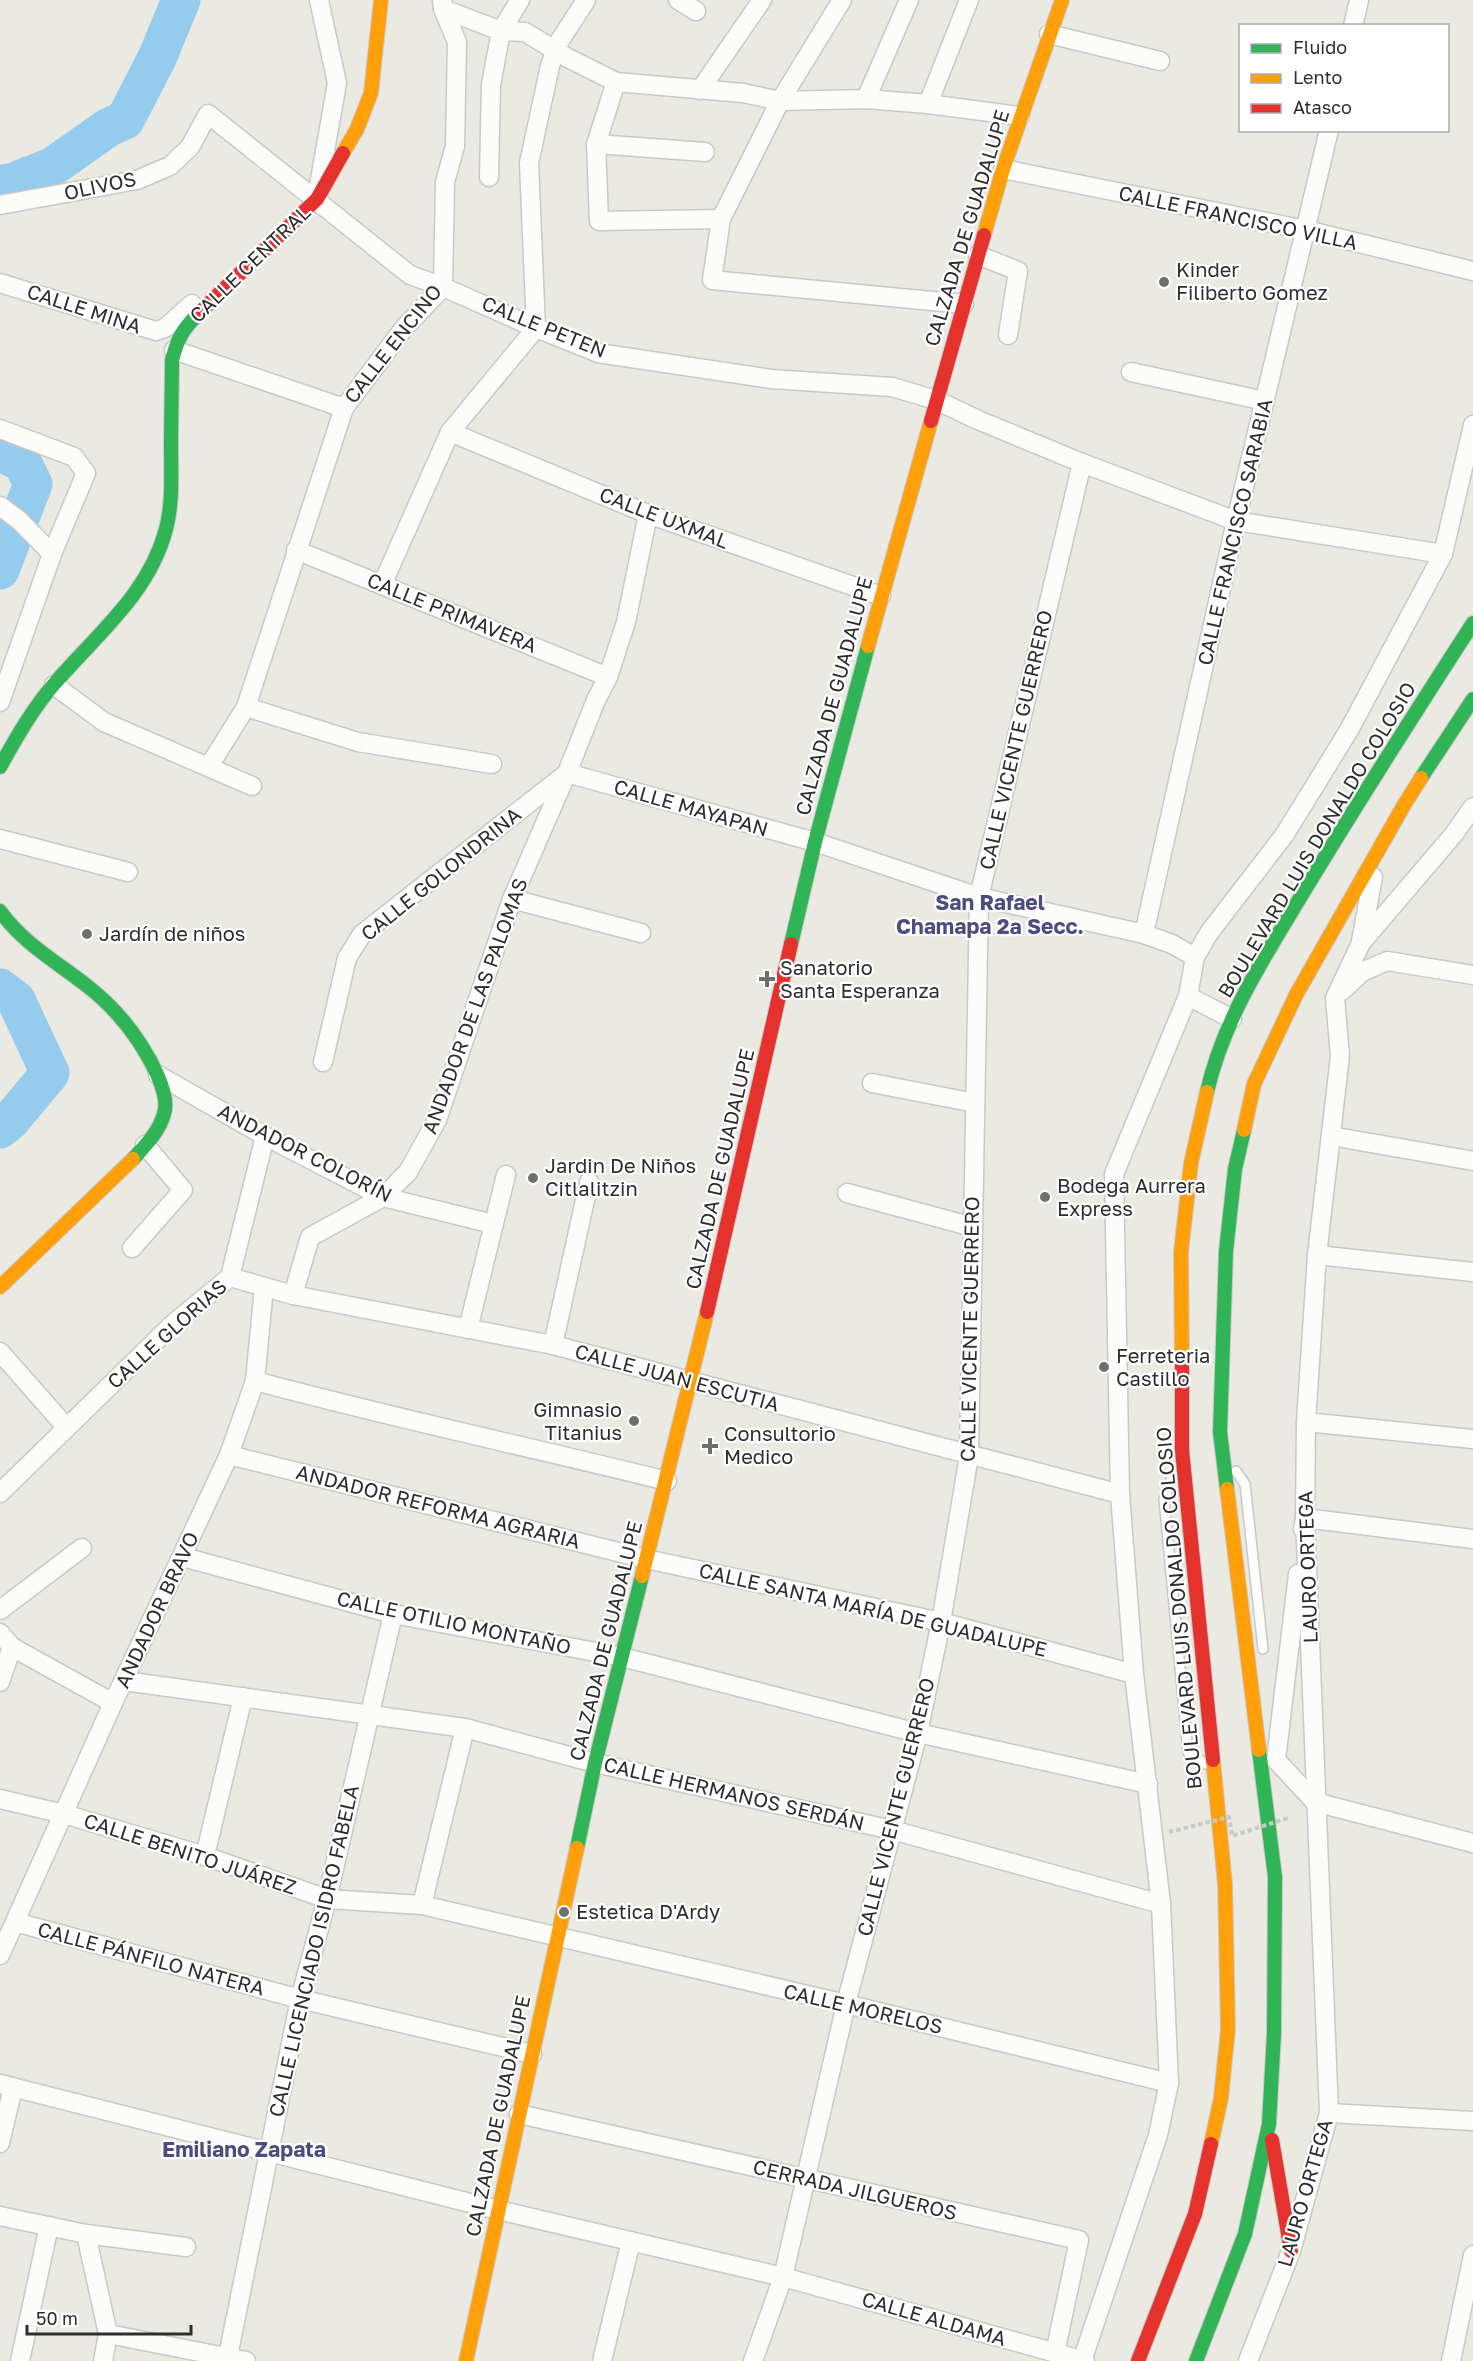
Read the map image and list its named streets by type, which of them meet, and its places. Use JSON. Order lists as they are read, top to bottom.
{
  "streets": {
    "main road": ["CALZADA DE GUADALUPE", "CALLE CENTRAL", "BOULEVARD LUIS DONALDO COLOSIO"],
    "street": [
      "OLIVOS",
      "CALLE FRANCISCO VILLA",
      "CALLE MINA",
      "CALLE PETEN",
      "CALLE ENCINO",
      "CALLE UXMAL",
      "CALLE FRANCISCO SARABIA",
      "CALLE PRIMAVERA",
      "CALLE VICENTE GUERRERO",
      "CALLE MAYAPAN",
      "CALLE GOLONDRINA",
      "ANDADOR DE LAS PALOMAS",
      "ANDADOR COLORÍN",
      "CALLE GLORIAS",
      "CALLE JUAN ESCUTIA",
      "ANDADOR REFORMA AGRARIA",
      "LAURO ORTEGA",
      "ANDADOR BRAVO",
      "CALLE SANTA MARÍA DE GUADALUPE",
      "CALLE OTILIO MONTAÑO",
      "CALLE HERMANOS SERDÁN",
      "CALLE BENITO JUÁREZ",
      "CALLE LICENCIADO ISIDRO FABELA",
      "CALLE PÁNFILO NATERA",
      "CALLE MORELOS",
      "CERRADA JILGUEROS",
      "CALLE ALDAMA"
    ]
  },
  "crossings": [
    ["OLIVOS", "CALLE PETEN"],
    ["CALLE FRANCISCO VILLA", "CALZADA DE GUADALUPE"],
    ["CALLE FRANCISCO VILLA", "CALLE FRANCISCO SARABIA"],
    ["CALZADA DE GUADALUPE", "CALLE PETEN"],
    ["CALZADA DE GUADALUPE", "CALLE UXMAL"],
    ["CALZADA DE GUADALUPE", "CALLE MAYAPAN"],
    ["CALZADA DE GUADALUPE", "CALLE JUAN ESCUTIA"],
    ["CALZADA DE GUADALUPE", "ANDADOR REFORMA AGRARIA"],
    ["CALZADA DE GUADALUPE", "CALLE SANTA MARÍA DE GUADALUPE"],
    ["CALZADA DE GUADALUPE", "CALLE OTILIO MONTAÑO"],
    ["CALZADA DE GUADALUPE", "CALLE HERMANOS SERDÁN"],
    ["CALZADA DE GUADALUPE", "CALLE BENITO JUÁREZ"],
    ["CALZADA DE GUADALUPE", "CALLE PÁNFILO NATERA"],
    ["CALZADA DE GUADALUPE", "CALLE MORELOS"],
    ["CALZADA DE GUADALUPE", "CERRADA JILGUEROS"],
    ["CALZADA DE GUADALUPE", "CALLE ALDAMA"],
    ["CALLE CENTRAL", "CALLE MINA"],
    ["CALLE CENTRAL", "CALLE PETEN"],
    ["CALLE PETEN", "CALLE ENCINO"],
    ["CALLE PETEN", "CALLE FRANCISCO SARABIA"],
    ["CALLE PETEN", "CALLE VICENTE GUERRERO"],
    ["CALLE ENCINO", "CALLE PRIMAVERA"],
    ["CALLE UXMAL", "ANDADOR DE LAS PALOMAS"],
    ["CALLE FRANCISCO SARABIA", "CALLE MAYAPAN"],
    ["CALLE PRIMAVERA", "ANDADOR DE LAS PALOMAS"],
    ["CALLE VICENTE GUERRERO", "CALLE MAYAPAN"],
    ["CALLE VICENTE GUERRERO", "CALLE JUAN ESCUTIA"],
    ["CALLE VICENTE GUERRERO", "CALLE SANTA MARÍA DE GUADALUPE"],
    ["CALLE VICENTE GUERRERO", "CALLE OTILIO MONTAÑO"],
    ["CALLE VICENTE GUERRERO", "CALLE HERMANOS SERDÁN"],
    ["CALLE VICENTE GUERRERO", "CALLE MORELOS"],
    ["CALLE VICENTE GUERRERO", "CERRADA JILGUEROS"],
    ["CALLE VICENTE GUERRERO", "CALLE ALDAMA"],
    ["CALLE MAYAPAN", "CALLE GOLONDRINA"],
    ["CALLE MAYAPAN", "ANDADOR DE LAS PALOMAS"],
    ["CALLE GOLONDRINA", "ANDADOR DE LAS PALOMAS"],
    ["ANDADOR DE LAS PALOMAS", "ANDADOR COLORÍN"],
    ["ANDADOR DE LAS PALOMAS", "CALLE JUAN ESCUTIA"],
    ["ANDADOR COLORÍN", "CALLE GLORIAS"],
    ["CALLE GLORIAS", "CALLE JUAN ESCUTIA"],
    ["CALLE JUAN ESCUTIA", "ANDADOR BRAVO"],
    ["ANDADOR REFORMA AGRARIA", "ANDADOR BRAVO"],
    ["ANDADOR REFORMA AGRARIA", "CALLE SANTA MARÍA DE GUADALUPE"],
    ["ANDADOR BRAVO", "CALLE OTILIO MONTAÑO"],
    ["ANDADOR BRAVO", "CALLE HERMANOS SERDÁN"],
    ["ANDADOR BRAVO", "CALLE BENITO JUÁREZ"],
    ["ANDADOR BRAVO", "CALLE PÁNFILO NATERA"],
    ["CALLE OTILIO MONTAÑO", "CALLE LICENCIADO ISIDRO FABELA"],
    ["CALLE HERMANOS SERDÁN", "CALLE LICENCIADO ISIDRO FABELA"],
    ["CALLE BENITO JUÁREZ", "CALLE LICENCIADO ISIDRO FABELA"],
    ["CALLE BENITO JUÁREZ", "CALLE MORELOS"],
    ["CALLE LICENCIADO ISIDRO FABELA", "CALLE PÁNFILO NATERA"],
    ["CALLE LICENCIADO ISIDRO FABELA", "CALLE ALDAMA"],
    ["CERRADA JILGUEROS", "CALLE ALDAMA"]
  ],
  "districts": ["San Rafael Chamapa 2ª Secc.", "Emiliano Zapata"],
  "places": {
    "other": [
      "Kinder Filiberto Gomez",
      "Jardín de niños",
      "Jardin De Niños Citlalitzin",
      "Bodega Aurrera Express",
      "Ferreteria Castillo",
      "Gimnasio Titanius",
      "Estetica D'Ardy"
    ],
    "health": ["Sanatorio Santa Esperanza", "Consultorio Medico"]
  },
  "legend": ["Fluido", "Lento", "Atasco"],
  "scale_bar": "50 m"
}
